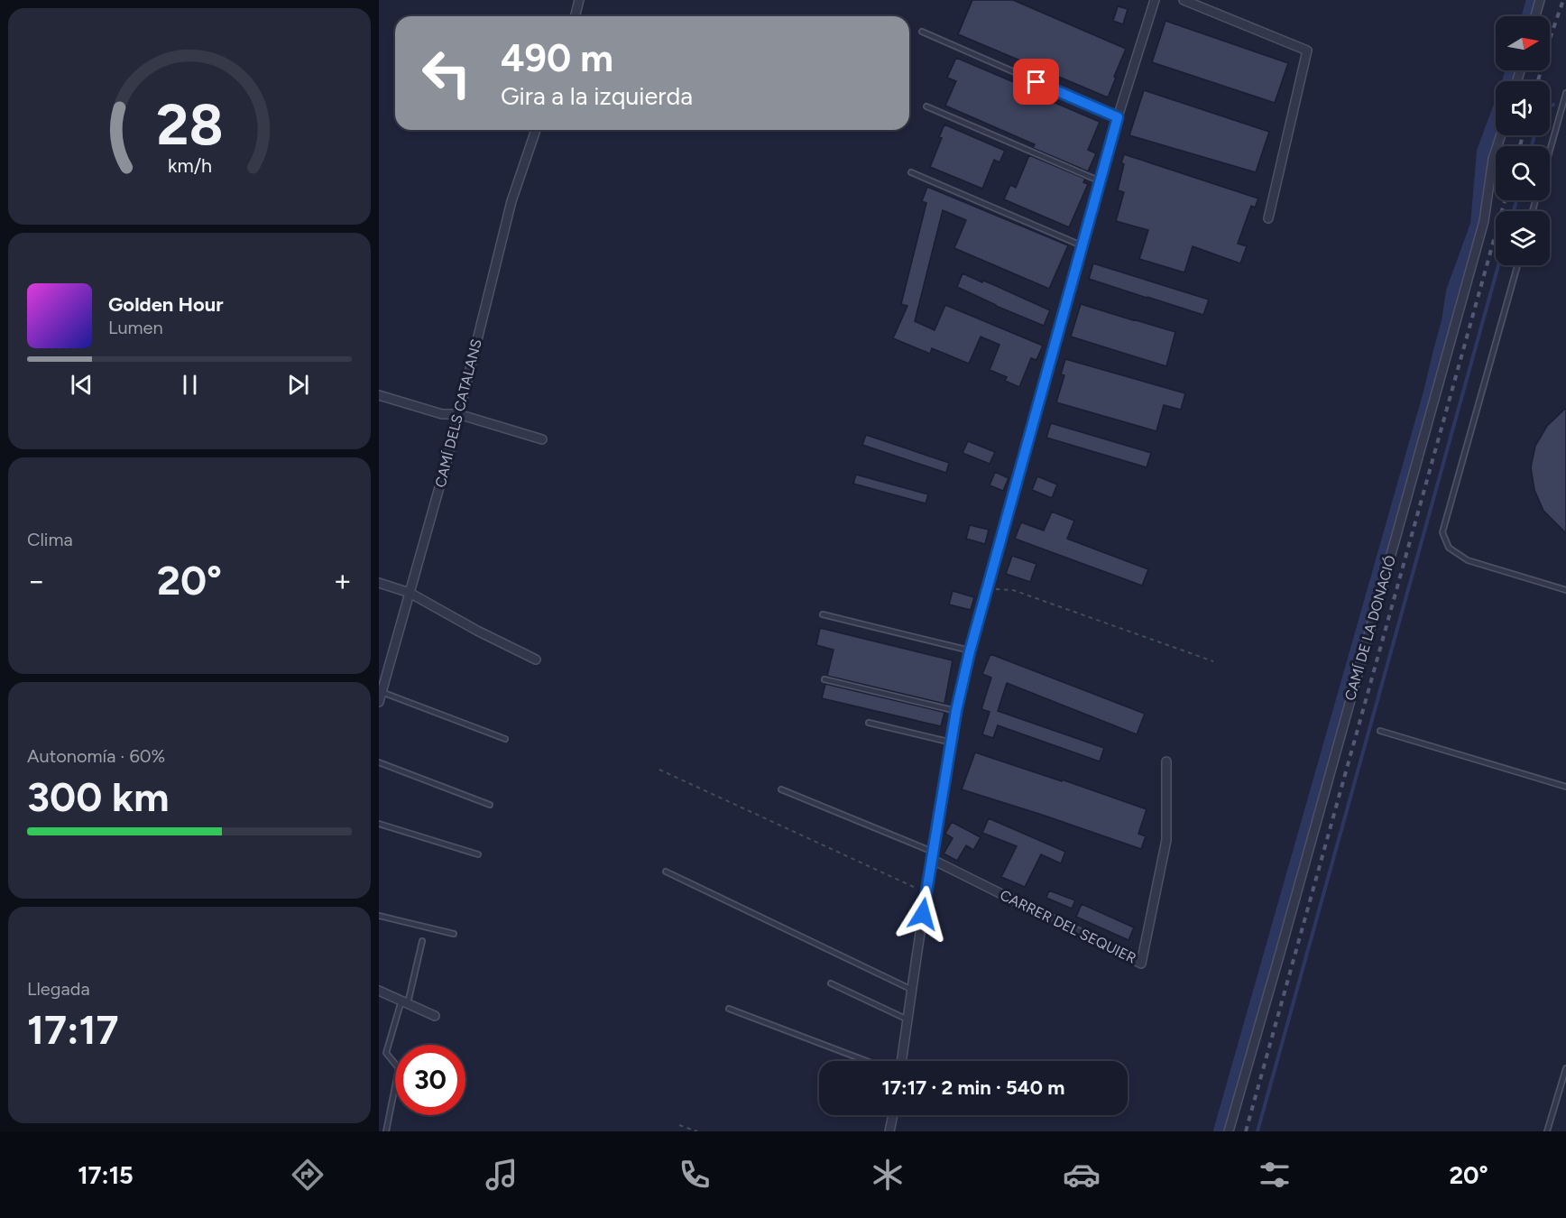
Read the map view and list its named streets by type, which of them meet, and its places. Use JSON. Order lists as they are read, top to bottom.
{
  "streets": {
    "street": ["CAMÍ DELS CATALANS", "CAMÍ DE LA DONACIÓ", "CARRER DEL SEQUIER"]
  },
  "north": "right",
  "page": {
    "turn": ["490 m", "Gira a la izquierda"],
    "song": ["Golden Hour", "Lumen"],
    "tile": [
      "Clima",
      ["Autonomía · 60%", "300 km"],
      ["Llegada", "17:17"]
    ],
    "heat": ["−", "20°", "+"],
    "limit": "30",
    "trip": "17:17 · 2 min · 540 m",
    "tabs": ["17:15", "20°"],
    "gauge": ["28", "km/h"]
  }
}
